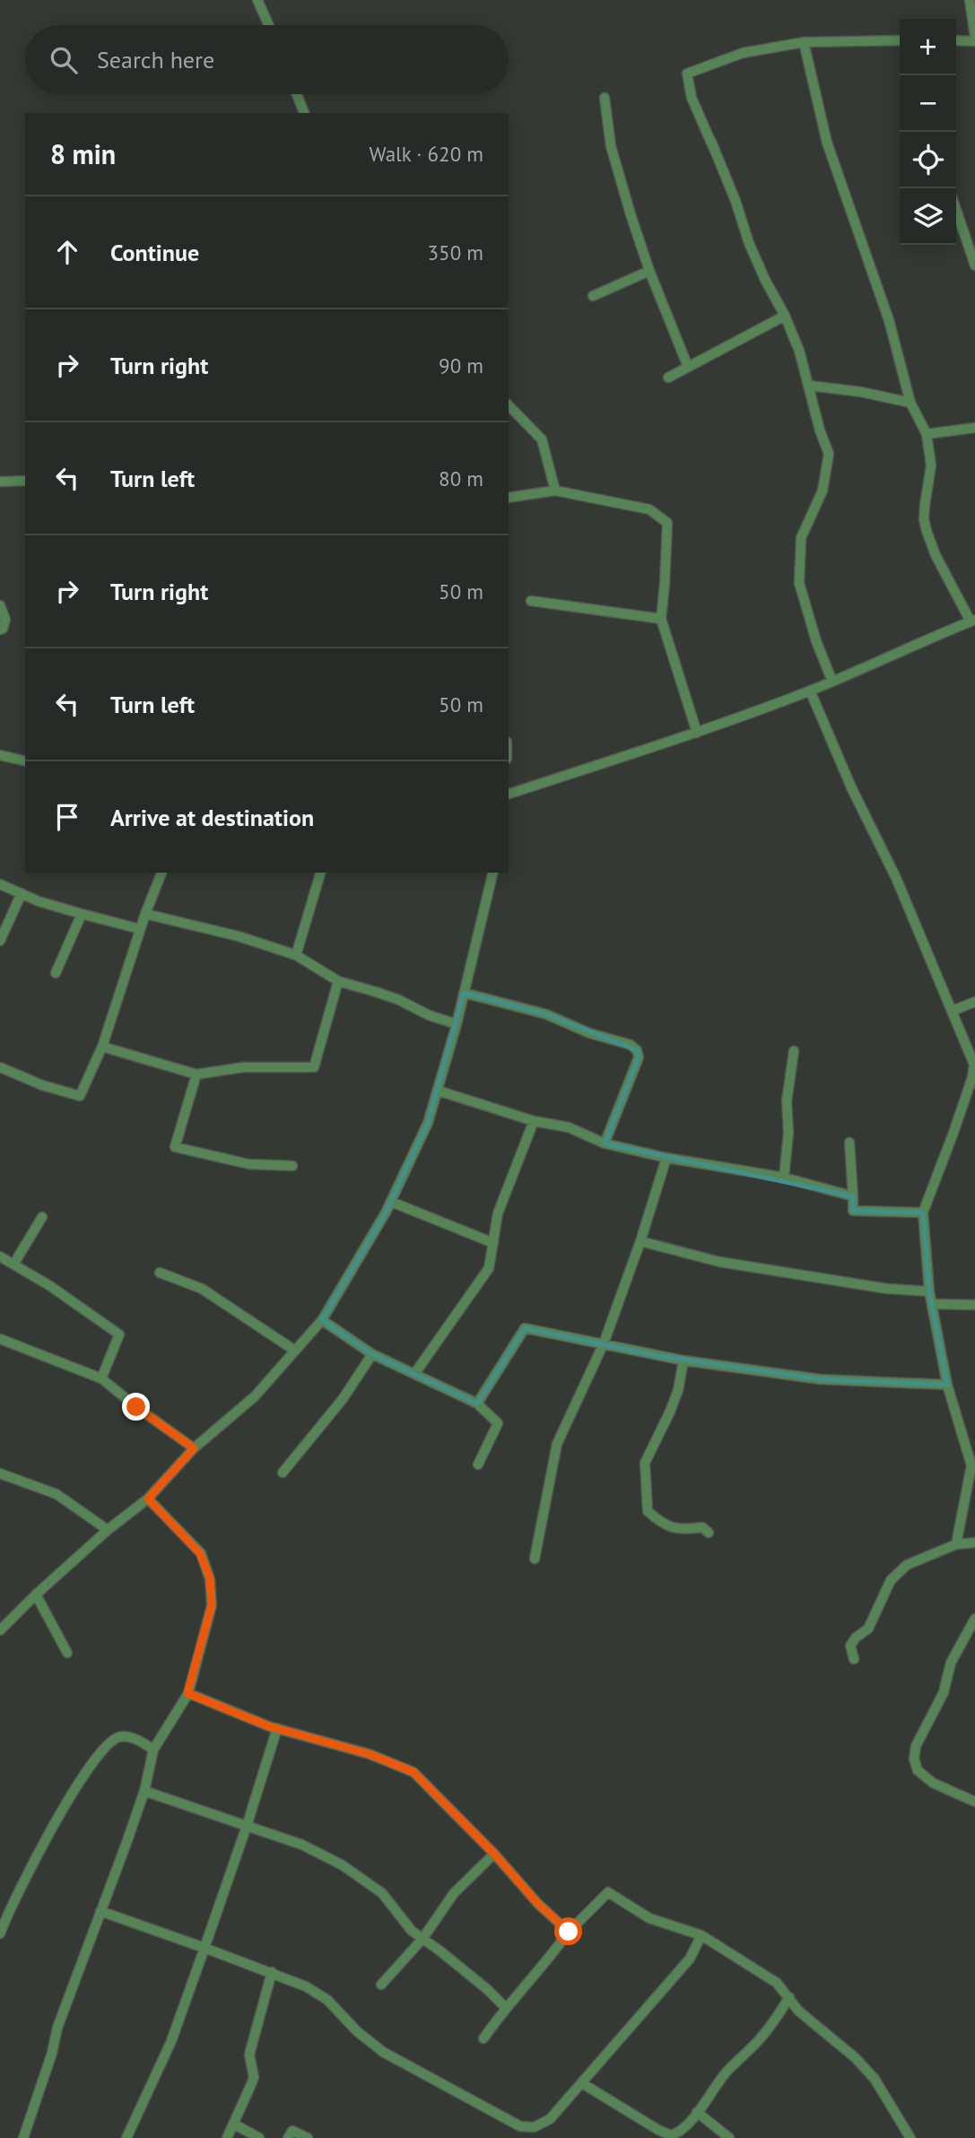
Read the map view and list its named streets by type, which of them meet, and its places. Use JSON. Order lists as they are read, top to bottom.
{
  "page": {
    "map_buttons": ["+", "−"],
    "search": "Search here",
    "heading": ["8 min", "Walk · 620 m"],
    "list": [
      ["Continue", "350 m"],
      ["Turn right", "90 m"],
      ["Turn left", "80 m"],
      ["Turn right", "50 m"],
      ["Turn left", "50 m"],
      "Arrive at destination"
    ]
  }
}
